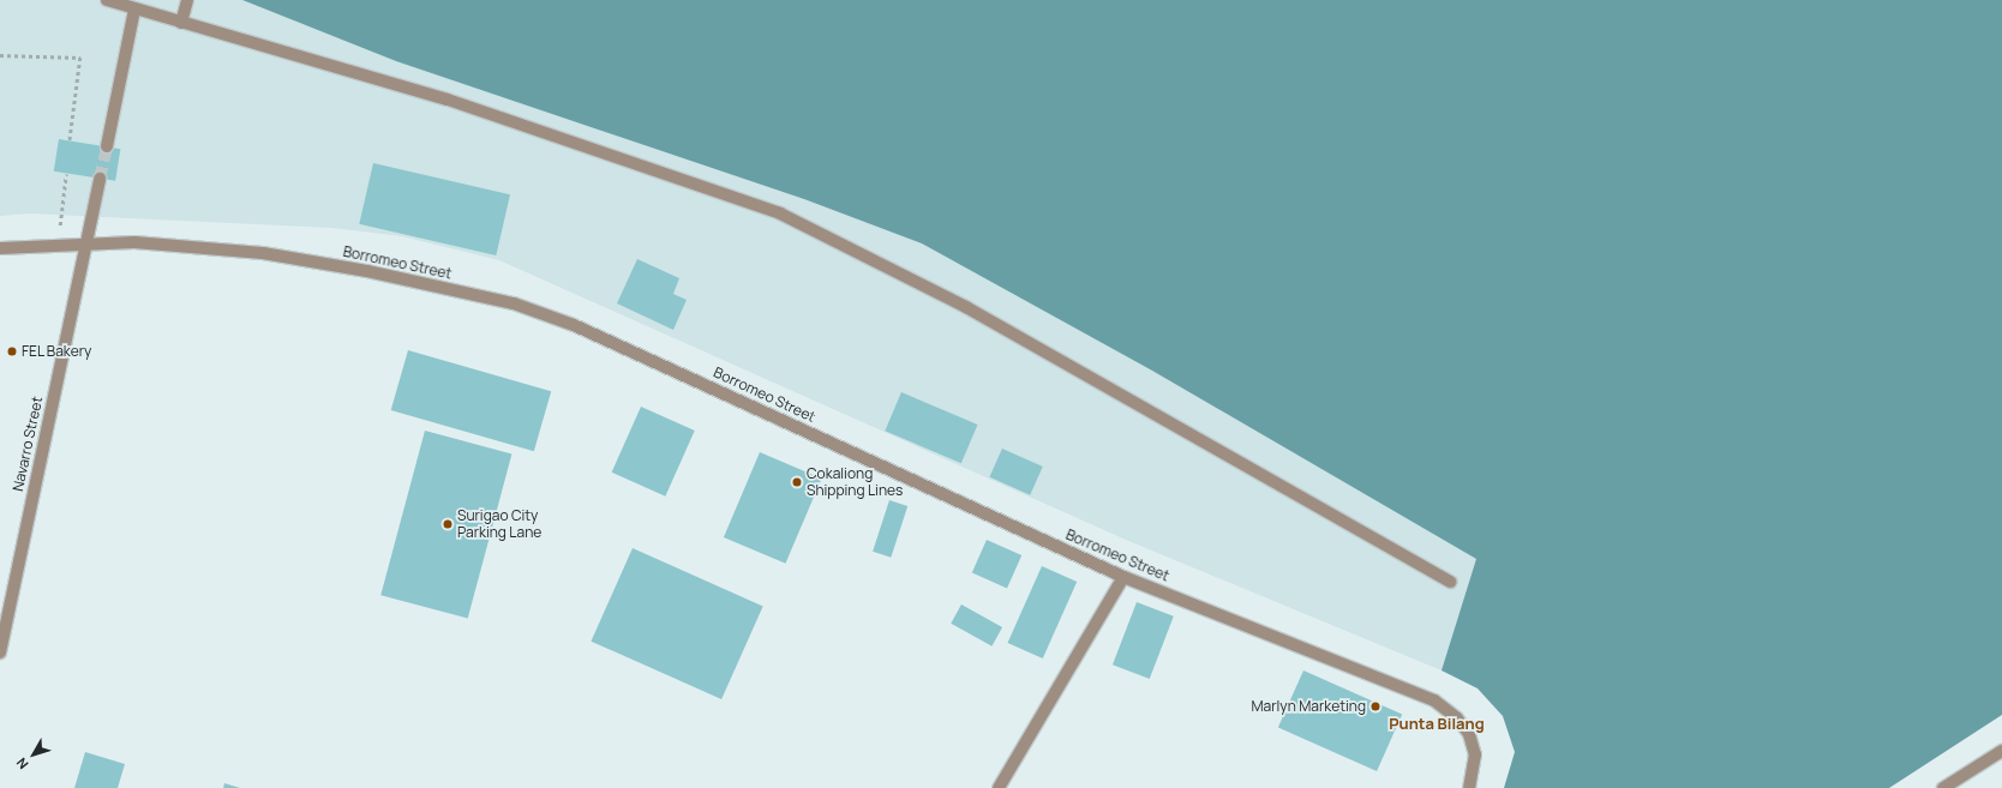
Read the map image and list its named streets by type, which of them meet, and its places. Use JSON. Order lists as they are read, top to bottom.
{
  "streets": {
    "street": ["Borromeo Street", "Navarro Street"]
  },
  "crossings": [
    ["Borromeo Street", "Navarro Street"]
  ],
  "districts": ["Punta Bilang"],
  "places": [
    "FEL Bakery",
    "Cokaliong Shipping Lines",
    "Surigao City Parking Lane",
    "Marlyn Marketing"
  ],
  "north": "bottom left"
}
